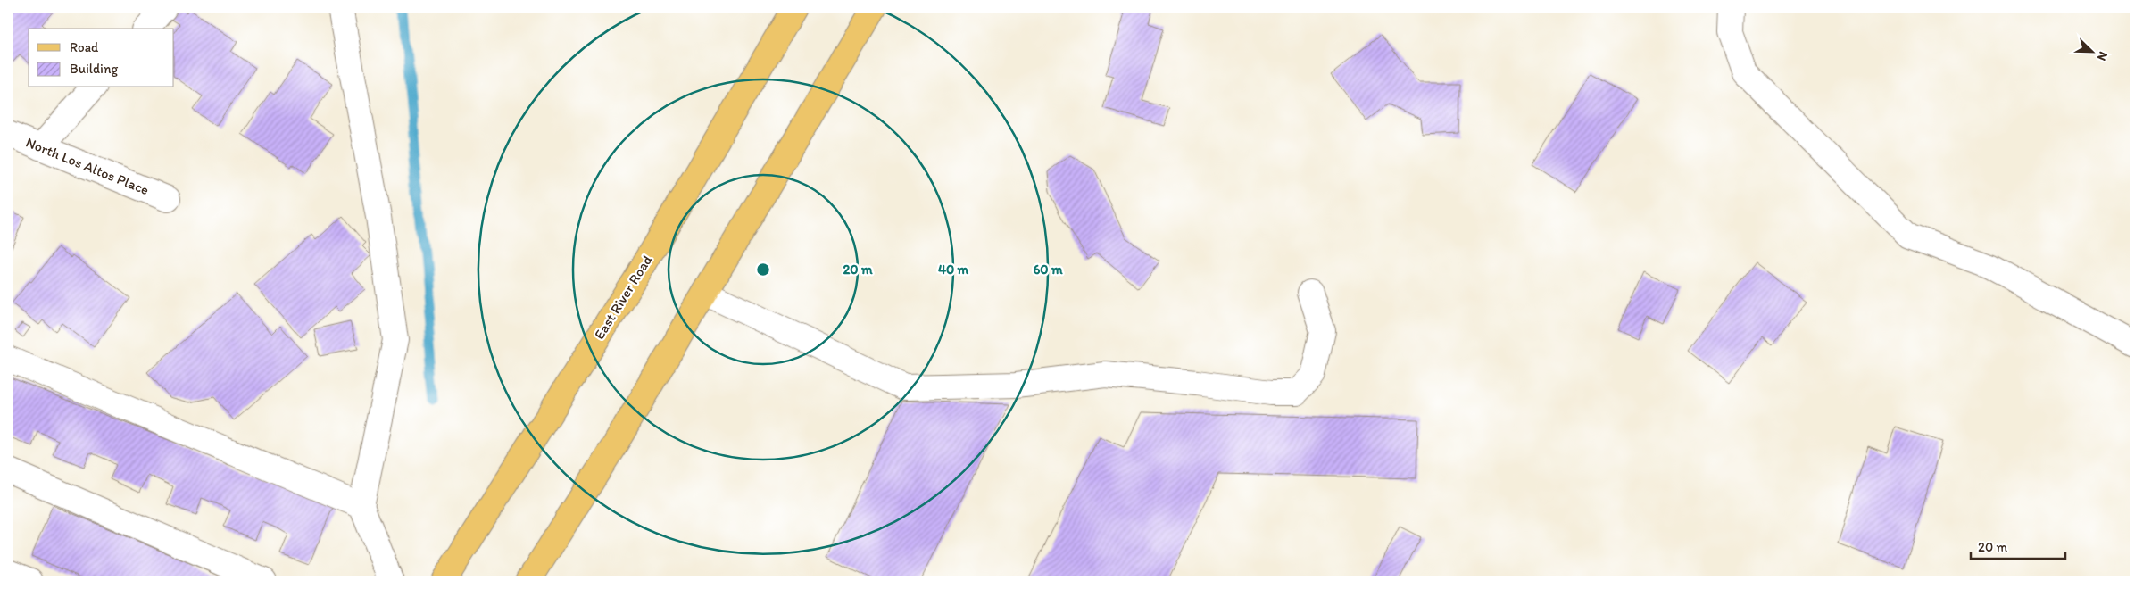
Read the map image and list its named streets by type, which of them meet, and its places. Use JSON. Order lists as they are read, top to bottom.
{
  "streets": {
    "main road": ["East River Road"],
    "street": ["North Los Altos Place"]
  },
  "legend": ["Road", "Building"],
  "scale_bar": "20 m",
  "north": "bottom right",
  "rings": ["20 m", "40 m", "60 m"]
}
